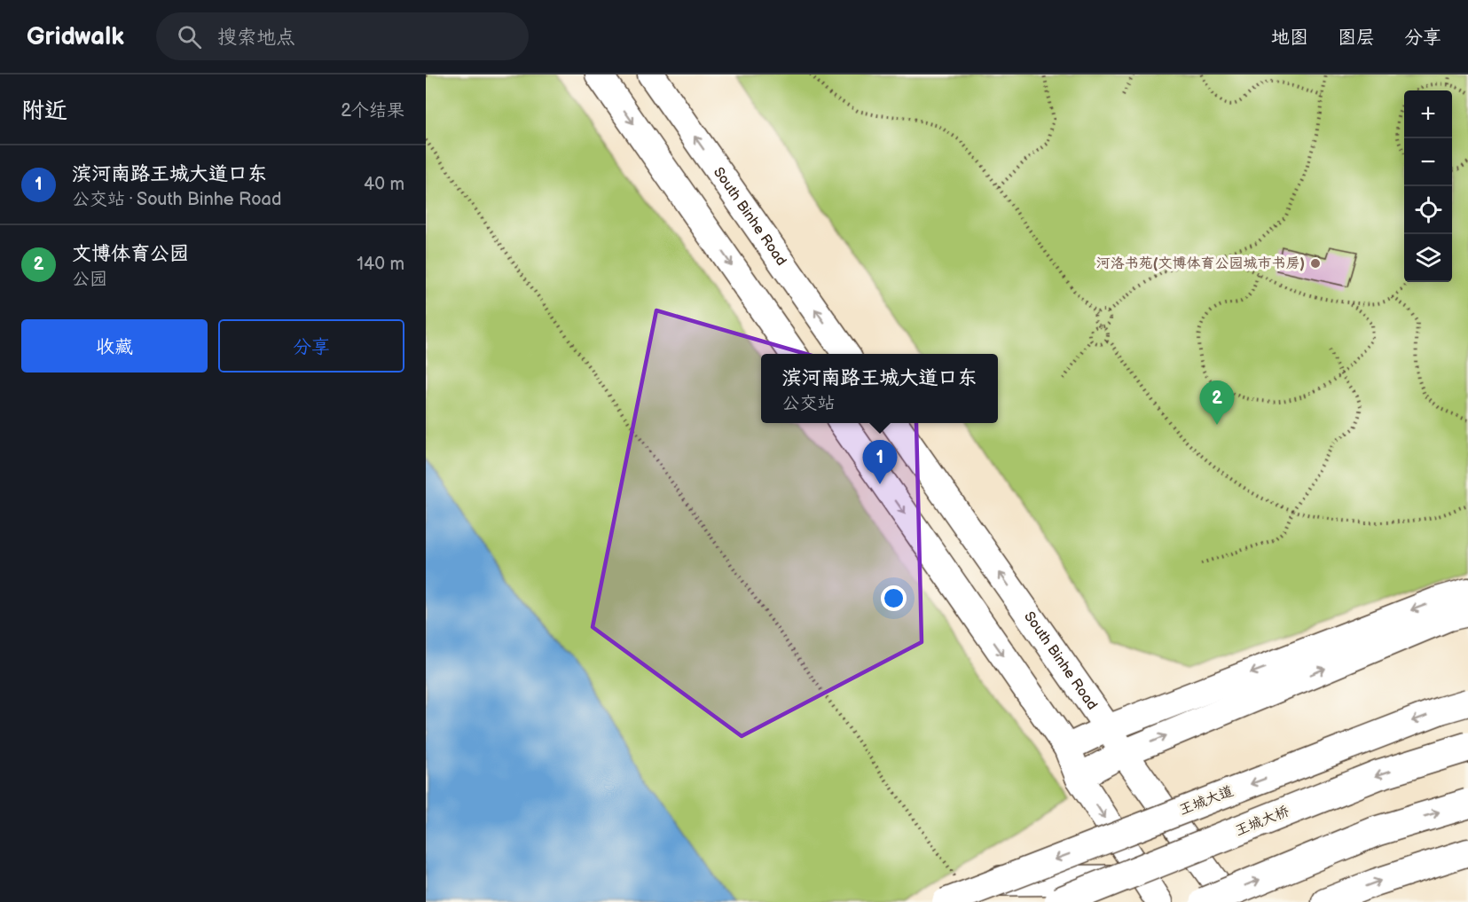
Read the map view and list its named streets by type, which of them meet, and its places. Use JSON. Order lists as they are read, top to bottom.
{
  "streets": {
    "highway": ["王城大桥"],
    "main road": ["South Binhe Road", "王城大道"]
  },
  "places": ["河洛书苑(文博体育公园城市书房)"],
  "page": {
    "header": "Gridwalk",
    "search": "搜索地点",
    "nav": ["地图", "图层", "分享"],
    "heading": ["附近", "2个结果"],
    "map_buttons": ["+", "−"],
    "list": [
      {
        "mark": "1",
        "name": "滨河南路王城大道口东",
        "note": "公交站 · South Binhe Road",
        "value": "40 m"
      },
      {
        "mark": "2",
        "name": "文博体育公园",
        "note": "公园",
        "value": "140 m"
      }
    ],
    "buttons": ["收藏", "分享"],
    "popup": ["滨河南路王城大道口东", "公交站"],
    "pins": ["2", "1"]
  }
}
